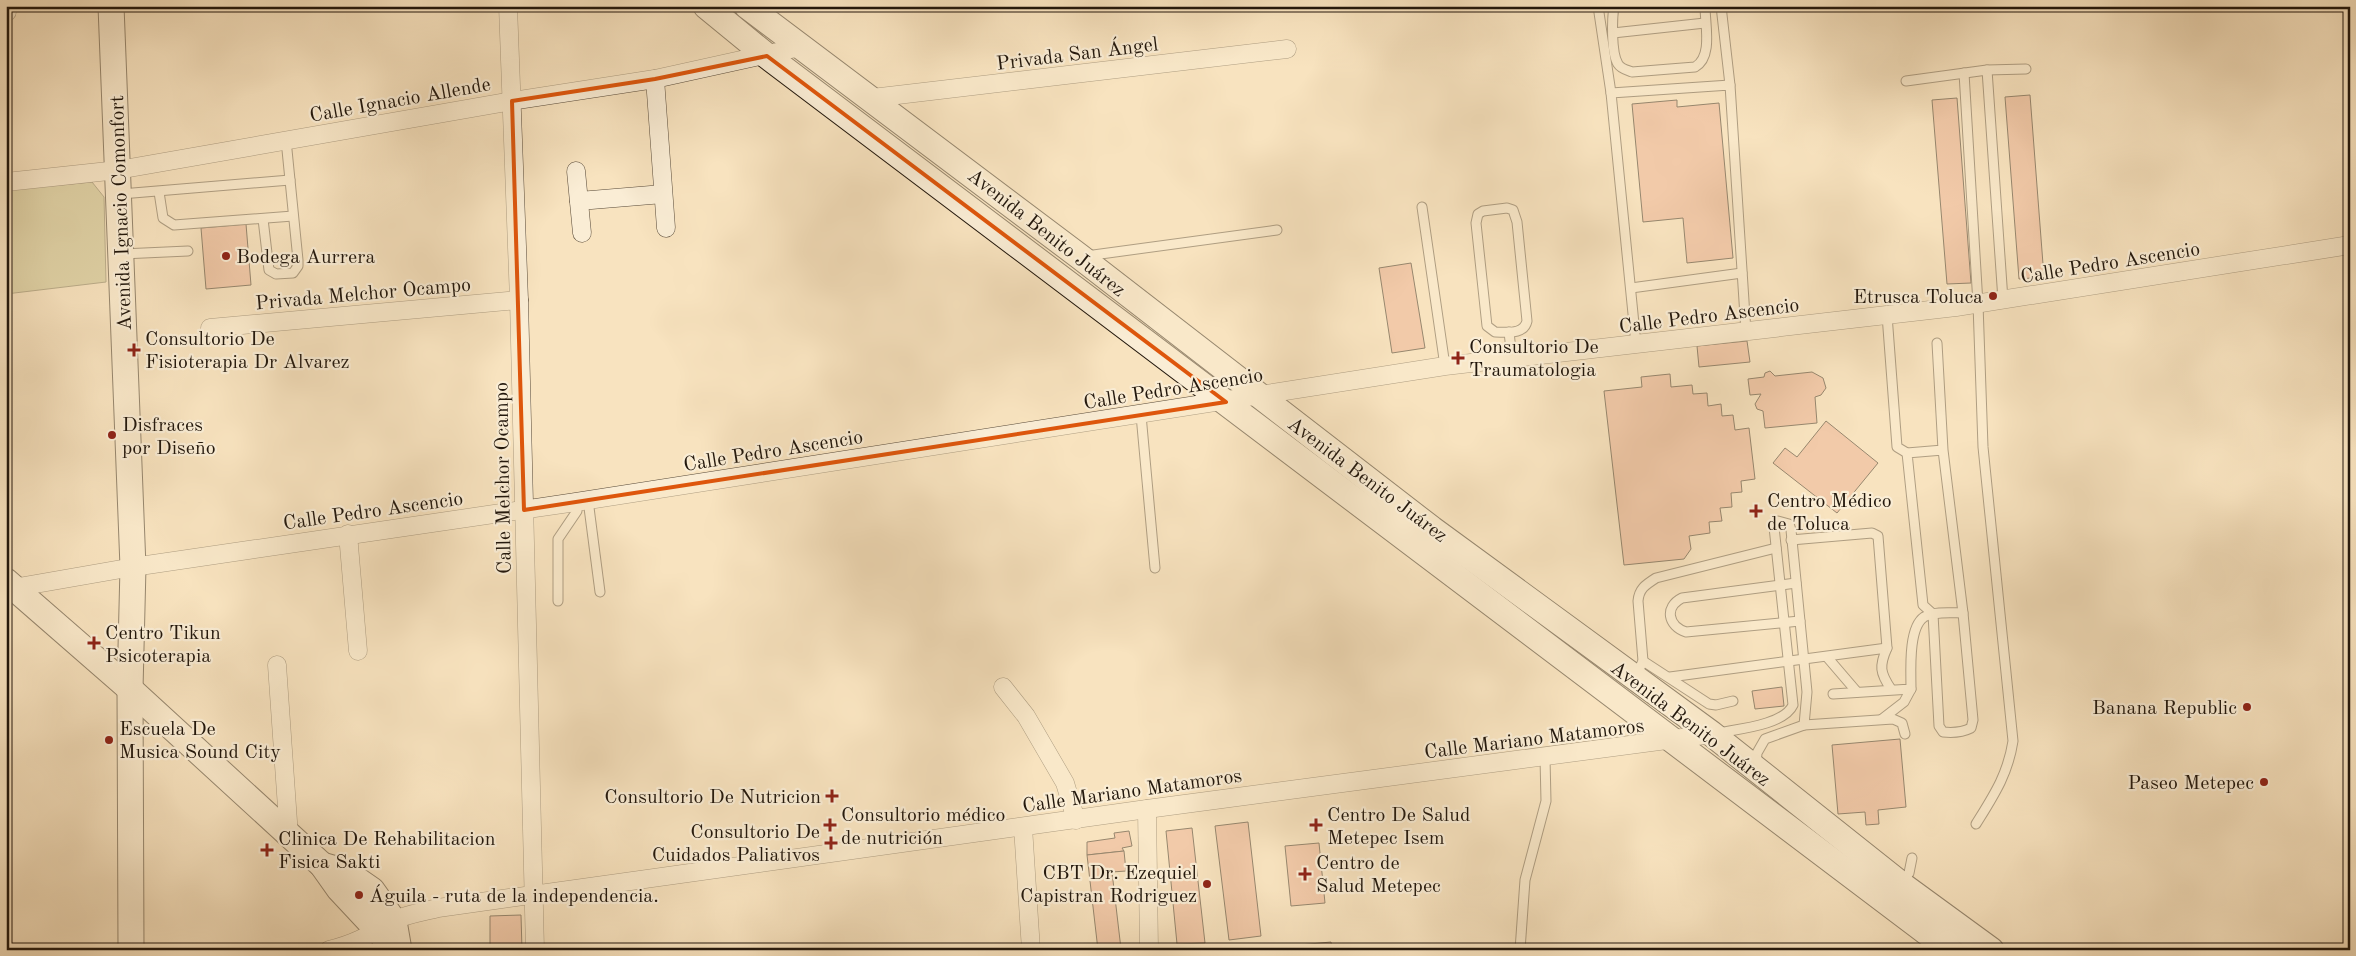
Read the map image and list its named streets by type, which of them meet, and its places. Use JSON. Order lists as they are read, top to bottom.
{
  "streets": {
    "main road": ["Avenida Ignacio Comonfort", "Avenida Benito Juárez"],
    "street": [
      "Privada San Ángel",
      "Calle Ignacio Allende",
      "Calle Pedro Ascencio",
      "Privada Melchor Ocampo",
      "Calle Melchor Ocampo",
      "Calle Mariano Matamoros"
    ]
  },
  "crossings": [
    ["Privada San Ángel", "Avenida Benito Juárez"],
    ["Calle Ignacio Allende", "Avenida Ignacio Comonfort"],
    ["Calle Ignacio Allende", "Avenida Benito Juárez"],
    ["Calle Ignacio Allende", "Calle Melchor Ocampo"],
    ["Avenida Ignacio Comonfort", "Calle Pedro Ascencio"],
    ["Avenida Benito Juárez", "Calle Pedro Ascencio"],
    ["Avenida Benito Juárez", "Calle Mariano Matamoros"],
    ["Calle Pedro Ascencio", "Calle Melchor Ocampo"],
    ["Privada Melchor Ocampo", "Calle Melchor Ocampo"],
    ["Calle Melchor Ocampo", "Calle Mariano Matamoros"]
  ],
  "places": {
    "other": [
      "Bodega Aurrera",
      "Etrusca Toluca",
      "Disfraces por Diseño",
      "Banana Republic",
      "Escuela De Musica Sound City",
      "Paseo Metepec",
      "CBT Dr. Ezequiel Capistran Rodriguez",
      "Águila - ruta de la independencia."
    ],
    "health": [
      "Consultorio De Fisioterapia Dr Alvarez",
      "Consultorio De Traumatologia",
      "Centro Médico de Toluca",
      "Centro Tikun Psicoterapia",
      "Consultorio De Nutricion",
      "Consultorio médico de nutrición",
      "Centro De Salud Metepec Isem",
      "Consultorio De Cuidados Paliativos",
      "Clinica De Rehabilitacion Fisica Sakti",
      "Centro de Salud Metepec"
    ]
  }
}
